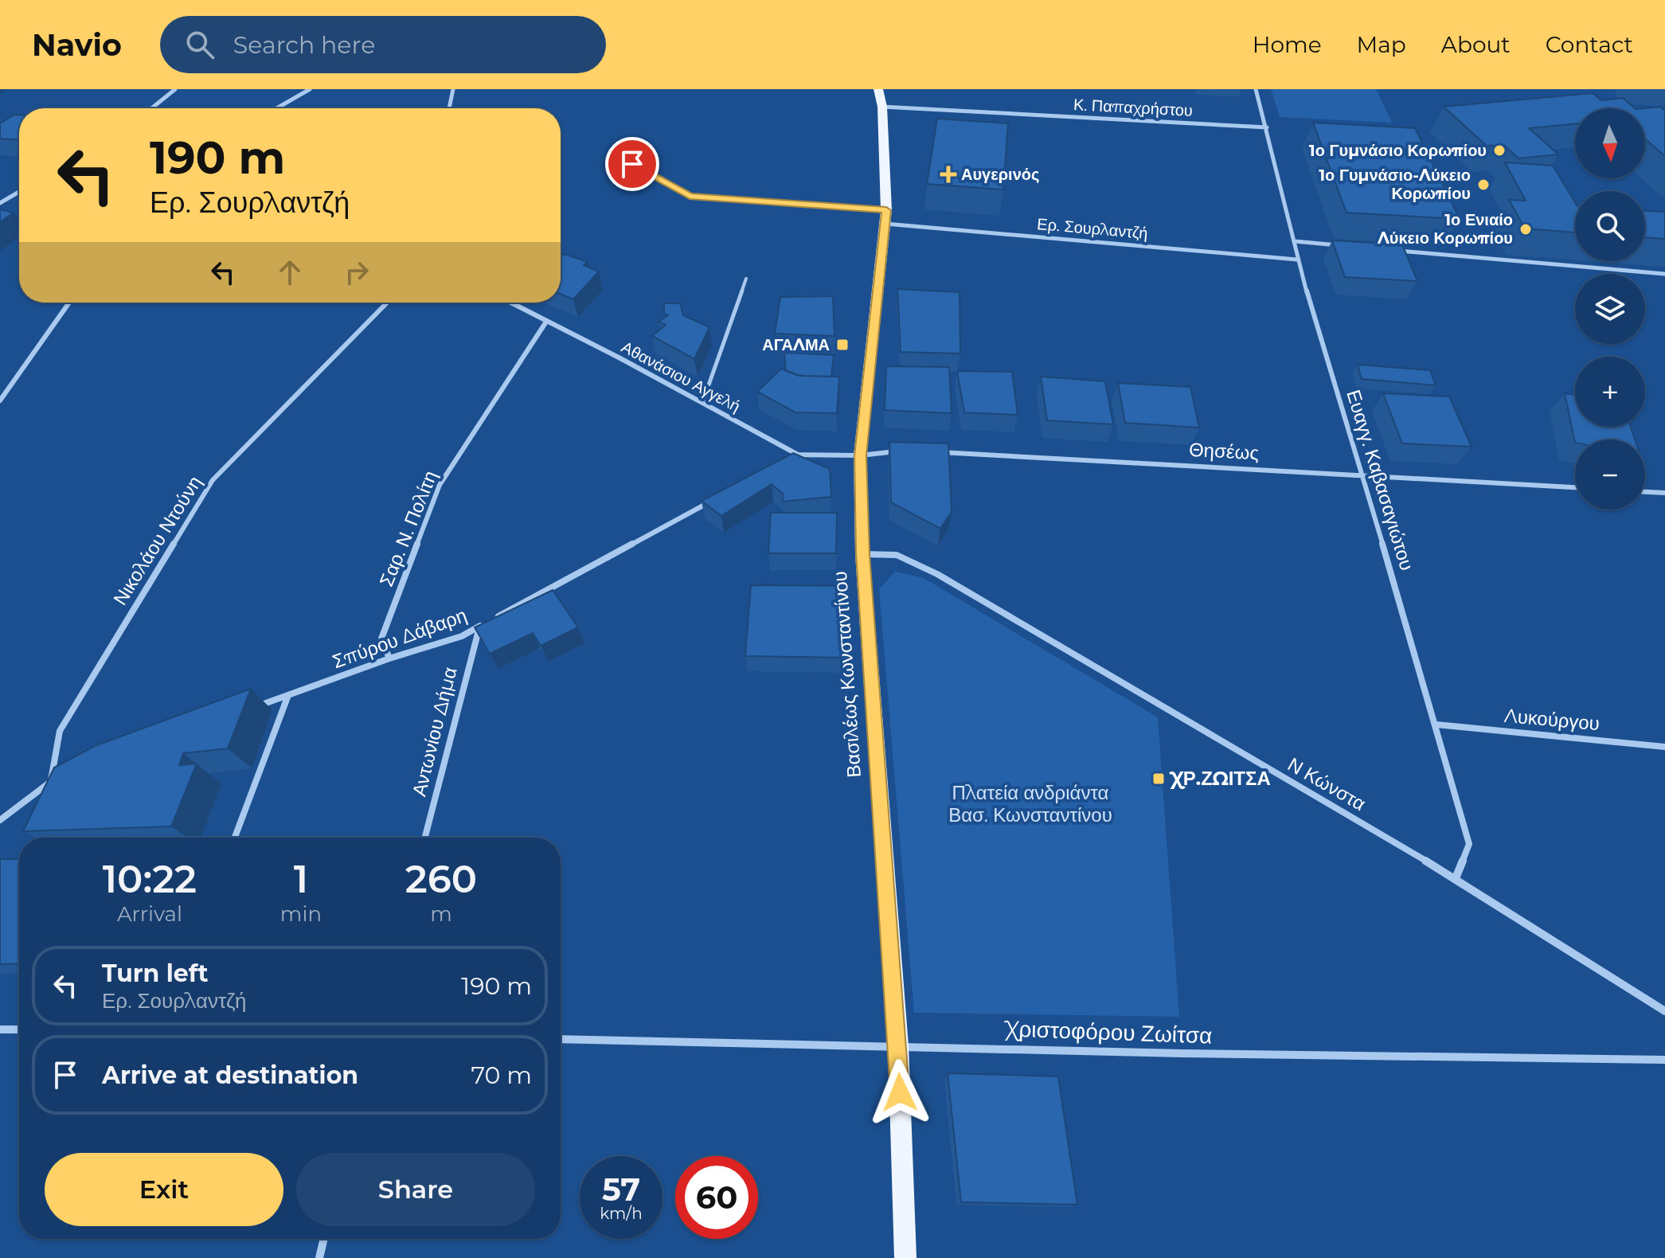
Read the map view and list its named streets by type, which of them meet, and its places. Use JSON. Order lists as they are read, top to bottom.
{
  "streets": {
    "main road": ["Βασιλέως Κωνσταντίνου"],
    "street": [
      "Κ. Παπαχρήστου",
      "Ερ. Σουρλαντζή",
      "Αθανάσιου Αγγελή",
      "Θησέως",
      "Ευαγγ. Καβασαγιώτου",
      "Σαρ. Ν. Πολίτη",
      "Νικολάου Ντούνη",
      "Σπύρου Δάβαρη",
      "Λυκούργου",
      "Αντωνίου Δήμα",
      "Ν Κώνστα",
      "Χριστοφόρου Ζωίτσα"
    ]
  },
  "crossings": [
    ["Κ. Παπαχρήστου", "Ευαγγ. Καβασαγιώτου"],
    ["Κ. Παπαχρήστου", "Βασιλέως Κωνσταντίνου"],
    ["Ερ. Σουρλαντζή", "Ευαγγ. Καβασαγιώτου"],
    ["Ερ. Σουρλαντζή", "Βασιλέως Κωνσταντίνου"],
    ["Αθανάσιου Αγγελή", "Σαρ. Ν. Πολίτη"],
    ["Αθανάσιου Αγγελή", "Βασιλέως Κωνσταντίνου"],
    ["Θησέως", "Ευαγγ. Καβασαγιώτου"],
    ["Ευαγγ. Καβασαγιώτου", "Λυκούργου"],
    ["Ευαγγ. Καβασαγιώτου", "Ν Κώνστα"],
    ["Σαρ. Ν. Πολίτη", "Σπύρου Δάβαρη"],
    ["Σπύρου Δάβαρη", "Αντωνίου Δήμα"],
    ["Βασιλέως Κωνσταντίνου", "Ν Κώνστα"],
    ["Βασιλέως Κωνσταντίνου", "Χριστοφόρου Ζωίτσα"]
  ],
  "parks": ["Πλατεία ανδριάντα Βασ. Κωνσταντίνου"],
  "places": {
    "other": ["1ο Γυμνάσιο Κορωπίου", "1ο Γυμνάσιο-Λύκειο Κορωπίου", "1ο Ενιαίο Λύκειο Κορωπίου"],
    "health": ["Αυγερινός"],
    "transit": ["ΑΓΑΛΜΑ", "ΧΡ.ΖΩΙΤΣΑ"]
  },
  "north": "bottom",
  "page": {
    "header": "Navio",
    "search": "Search here",
    "nav": [
      "Home",
      "Map",
      "About",
      "Contact"
    ],
    "map_buttons": ["+", "−"],
    "turn": ["190 m", "Ερ. Σουρλαντζή"],
    "eta": [
      "10:22",
      "Arrival",
      "1",
      "min",
      "260",
      "m"
    ],
    "list": [
      {
        "name": "Turn left",
        "note": "Ερ. Σουρλαντζή",
        "value": "190 m"
      },
      {
        "name": "Arrive at destination",
        "value": "70 m"
      }
    ],
    "buttons": ["Exit", "Share"],
    "speed": "57 km/h",
    "limit": "60"
  }
}
